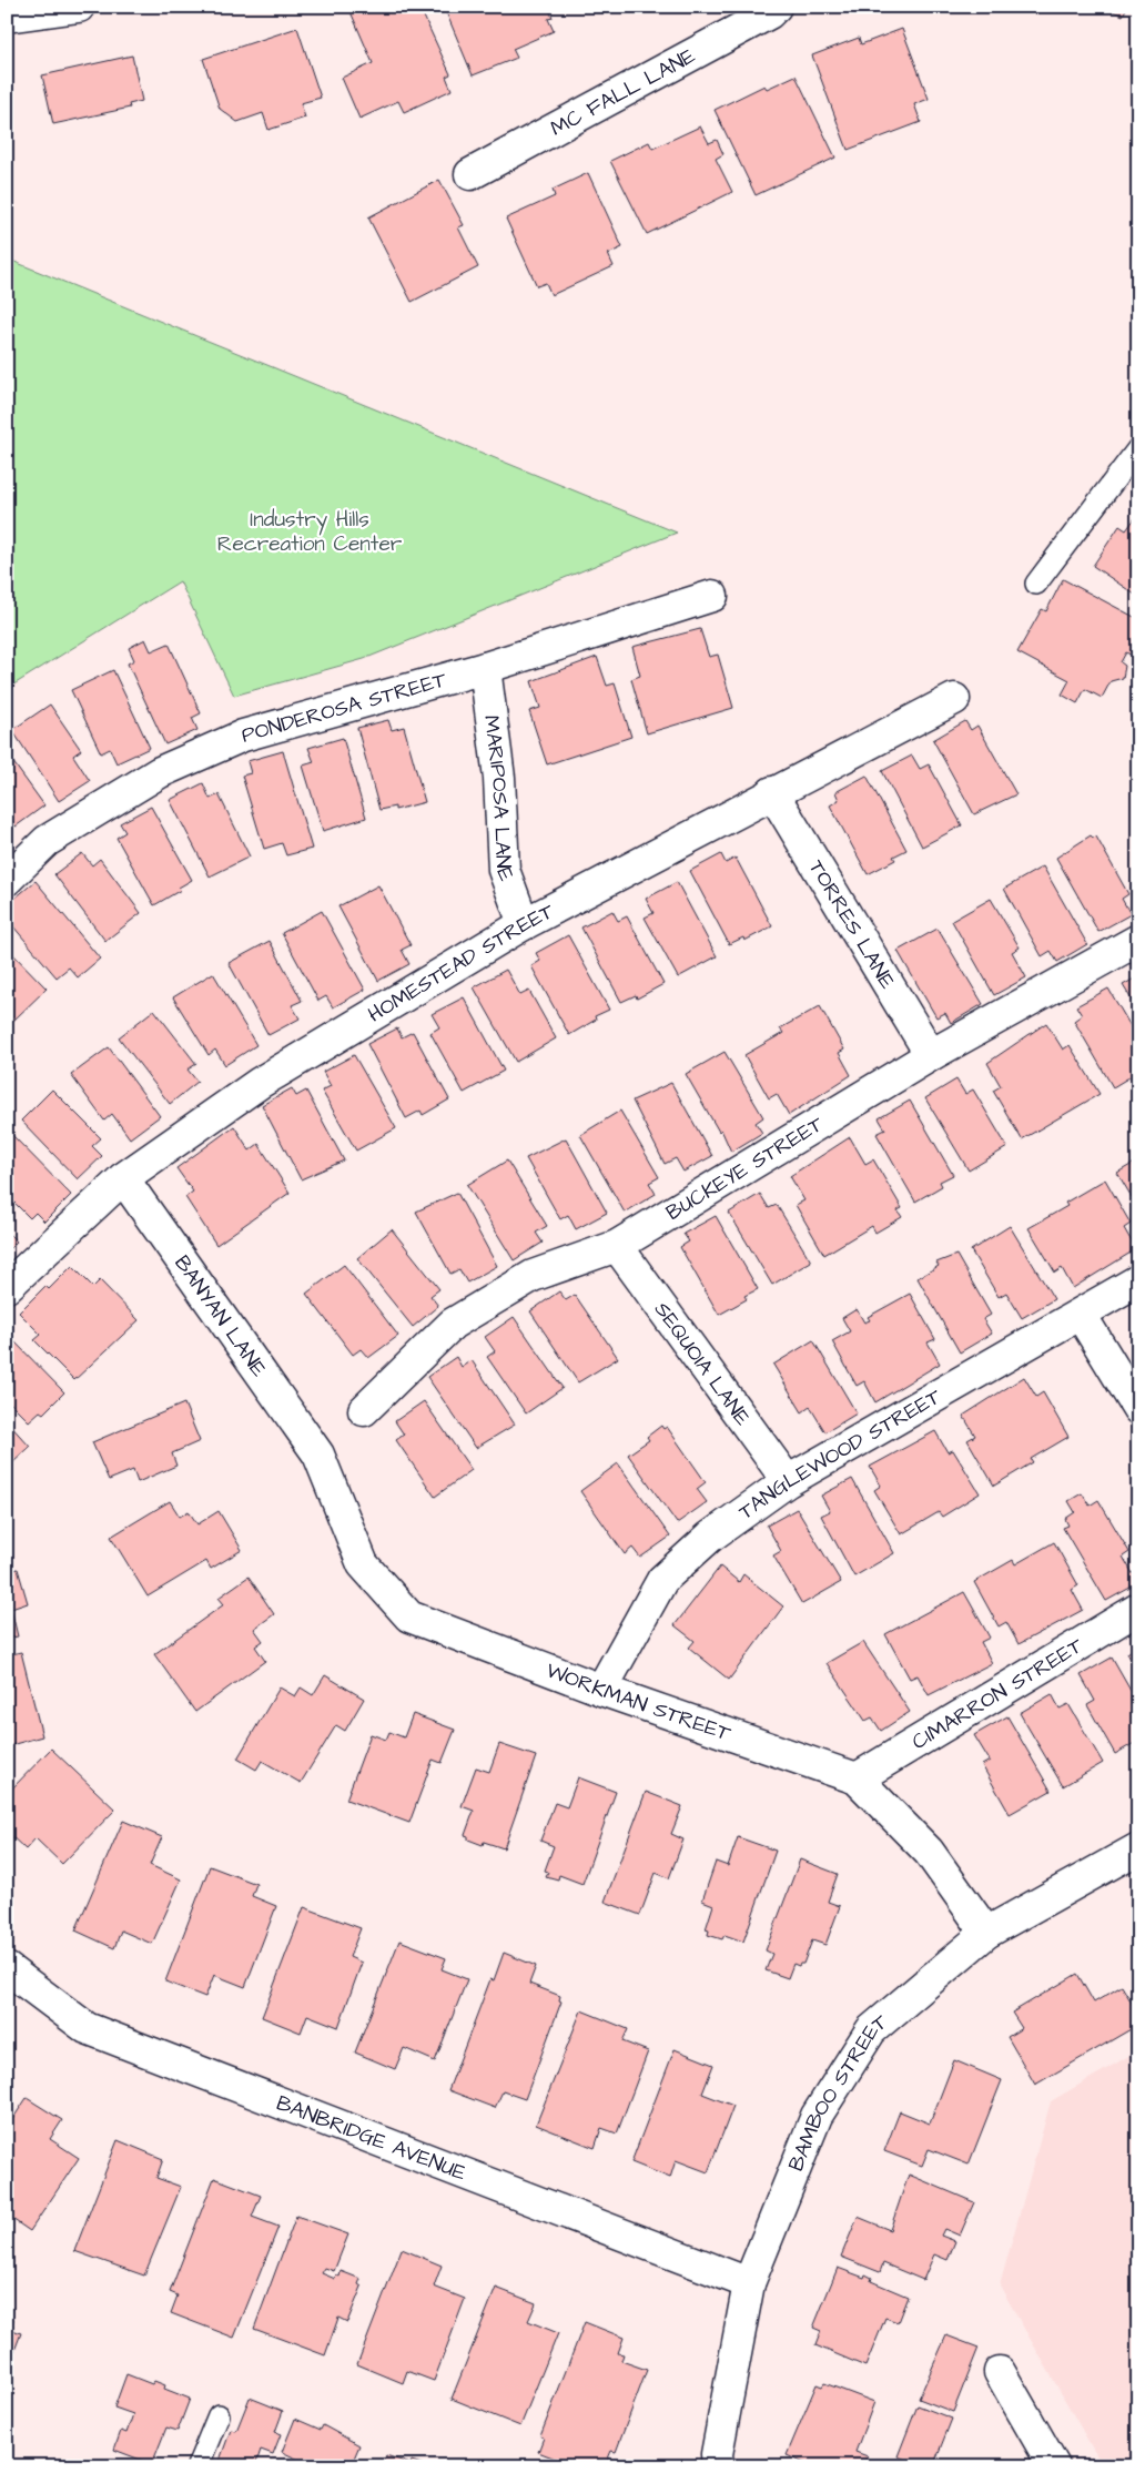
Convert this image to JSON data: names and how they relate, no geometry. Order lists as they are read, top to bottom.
{
  "streets": {
    "street": [
      "MC FALL LANE",
      "PONDEROSA STREET",
      "MARIPOSA LANE",
      "TORRES LANE",
      "HOMESTEAD STREET",
      "BUCKEYE STREET",
      "BANYAN LANE",
      "SEQUOIA LANE",
      "TANGLEWOOD STREET",
      "CIMARRON STREET",
      "WORKMAN STREET",
      "BAMBOO STREET",
      "BANBRIDGE AVENUE"
    ]
  },
  "crossings": [
    ["PONDEROSA STREET", "MARIPOSA LANE"],
    ["MARIPOSA LANE", "HOMESTEAD STREET"],
    ["TORRES LANE", "HOMESTEAD STREET"],
    ["TORRES LANE", "BUCKEYE STREET"],
    ["HOMESTEAD STREET", "BANYAN LANE"],
    ["BUCKEYE STREET", "SEQUOIA LANE"],
    ["BANYAN LANE", "WORKMAN STREET"],
    ["SEQUOIA LANE", "TANGLEWOOD STREET"],
    ["TANGLEWOOD STREET", "WORKMAN STREET"],
    ["CIMARRON STREET", "WORKMAN STREET"],
    ["WORKMAN STREET", "BAMBOO STREET"],
    ["BAMBOO STREET", "BANBRIDGE AVENUE"]
  ],
  "parks": ["Industry Hills Recreation Center"]
}
